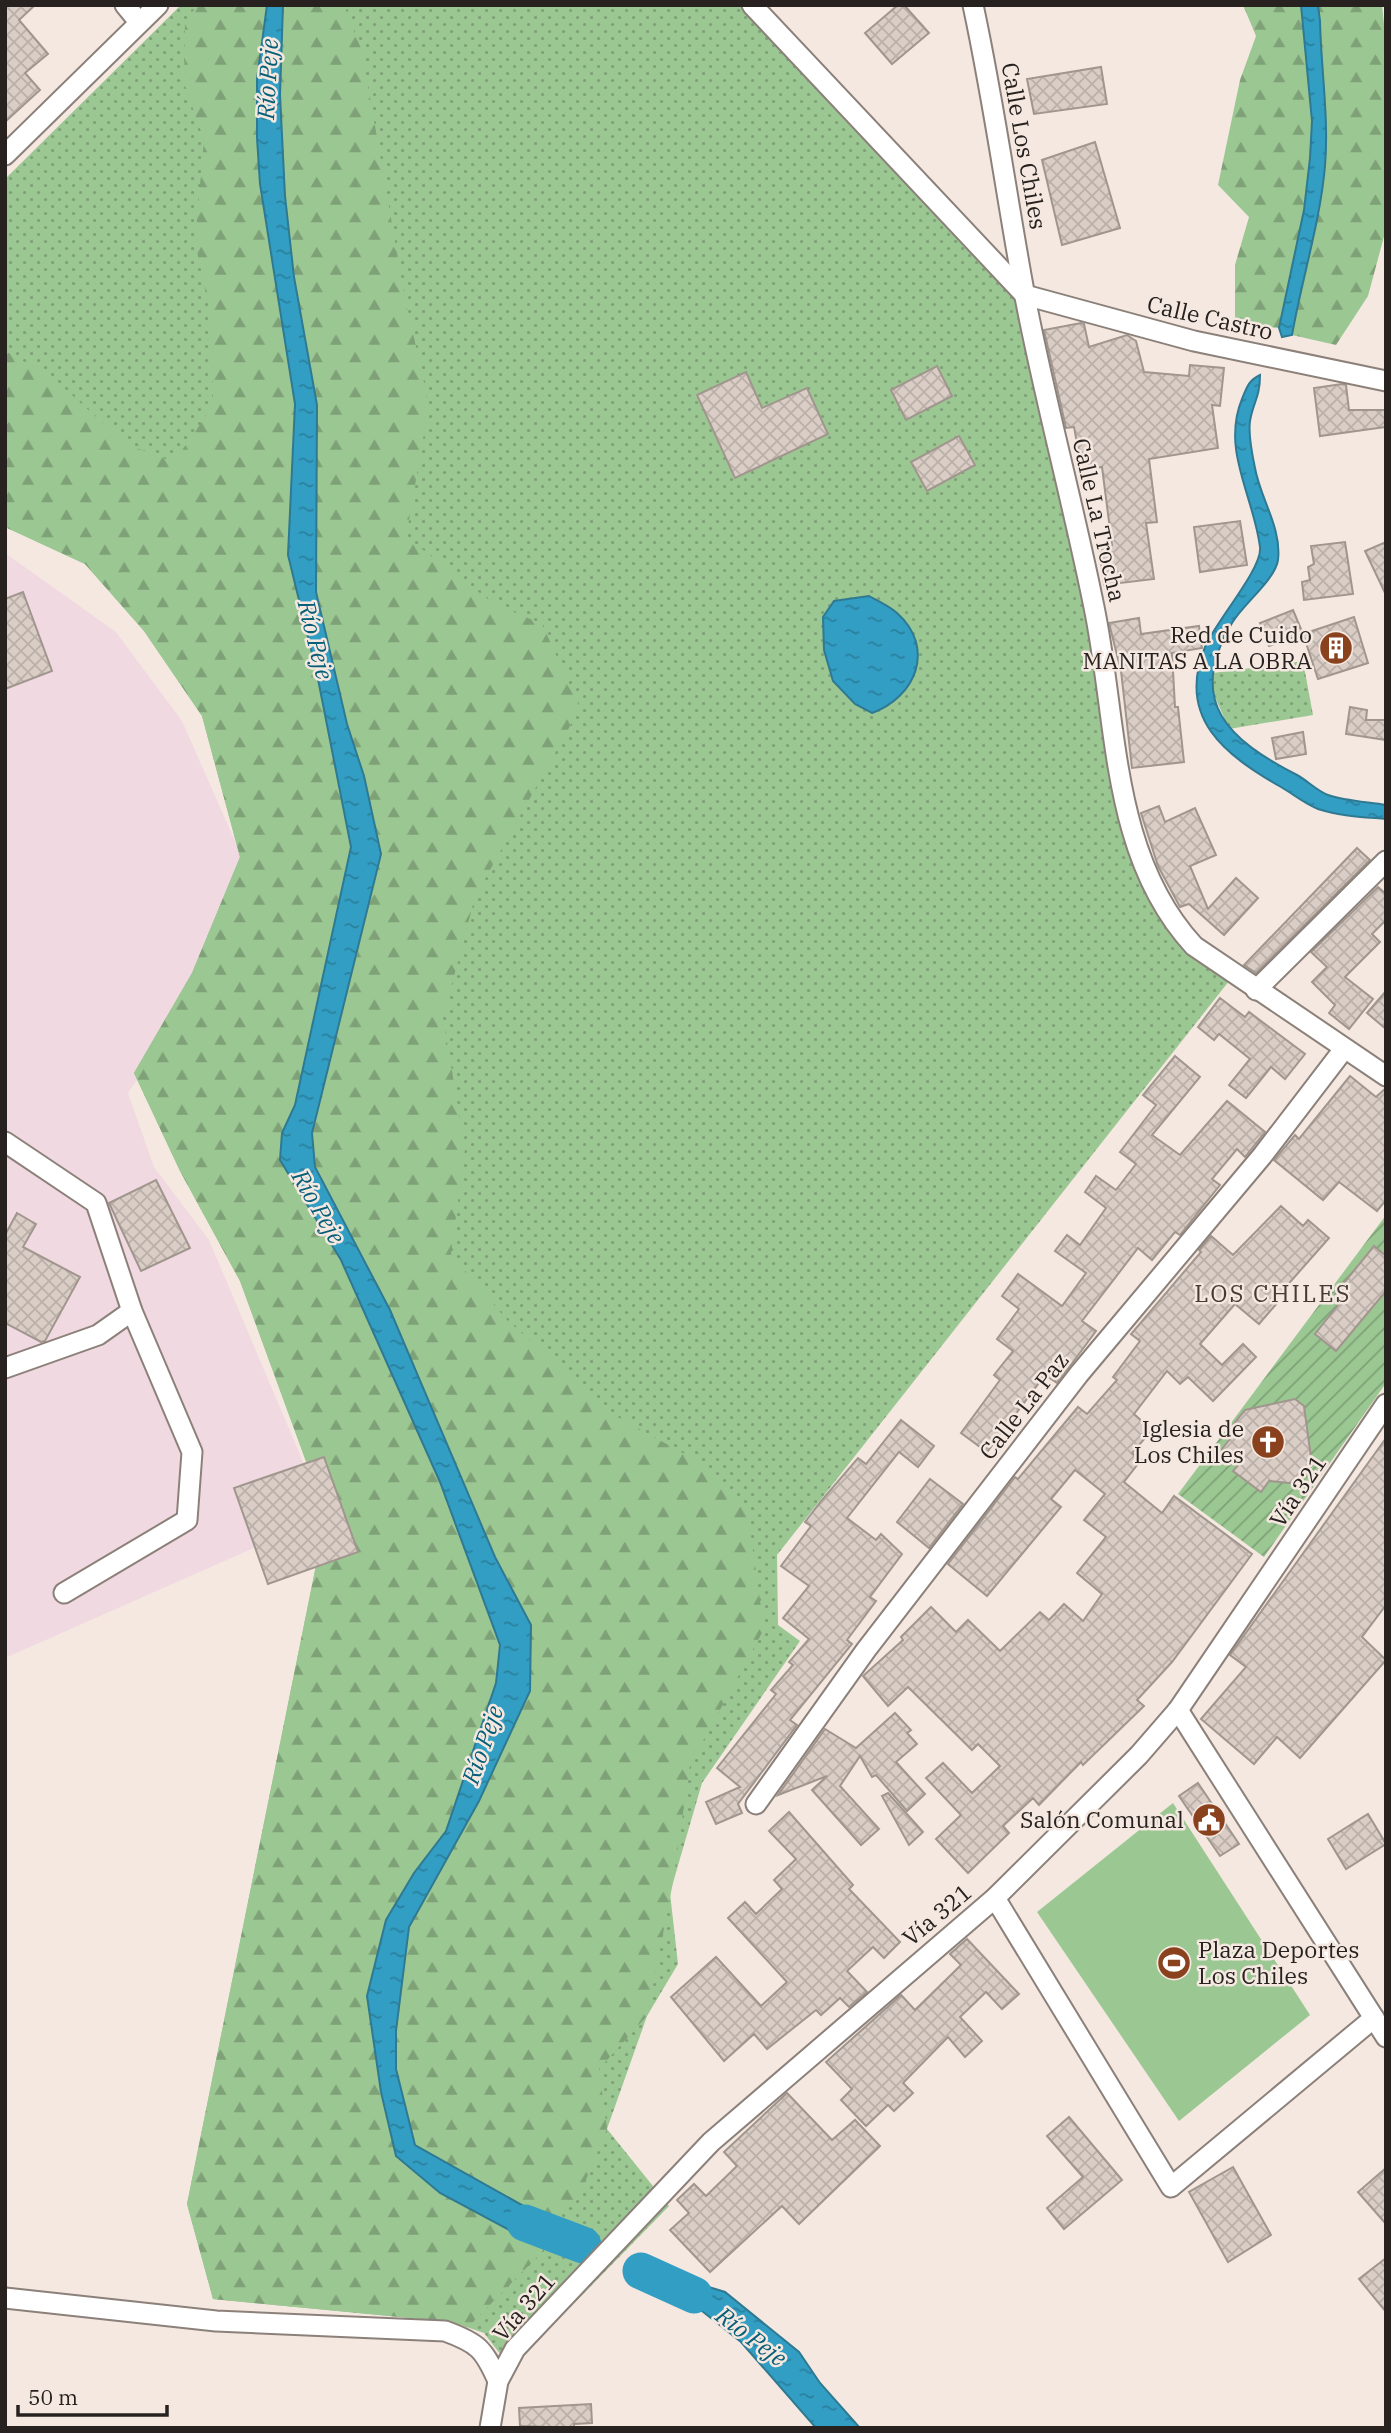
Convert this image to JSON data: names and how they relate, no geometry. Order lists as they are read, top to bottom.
{
  "streets": {
    "street": [
      "Calle Los Chiles",
      "Calle Castro",
      "Calle La Trocha",
      "Calle La Paz",
      "Vía 321"
    ]
  },
  "crossings": [
    ["Calle Los Chiles", "Calle Castro"],
    ["Calle Los Chiles", "Calle La Trocha"],
    ["Calle Castro", "Calle La Trocha"],
    ["Calle La Trocha", "Calle La Paz"]
  ],
  "districts": ["LOS CHILES"],
  "water": ["Río Peje"],
  "places": {
    "building": ["Red de Cuido MANITAS A LA OBRA"],
    "church": ["Iglesia de Los Chiles"],
    "public building": ["Salón Comunal"],
    "sports": ["Plaza Deportes Los Chiles"]
  },
  "scale_bar": "50 m"
}
